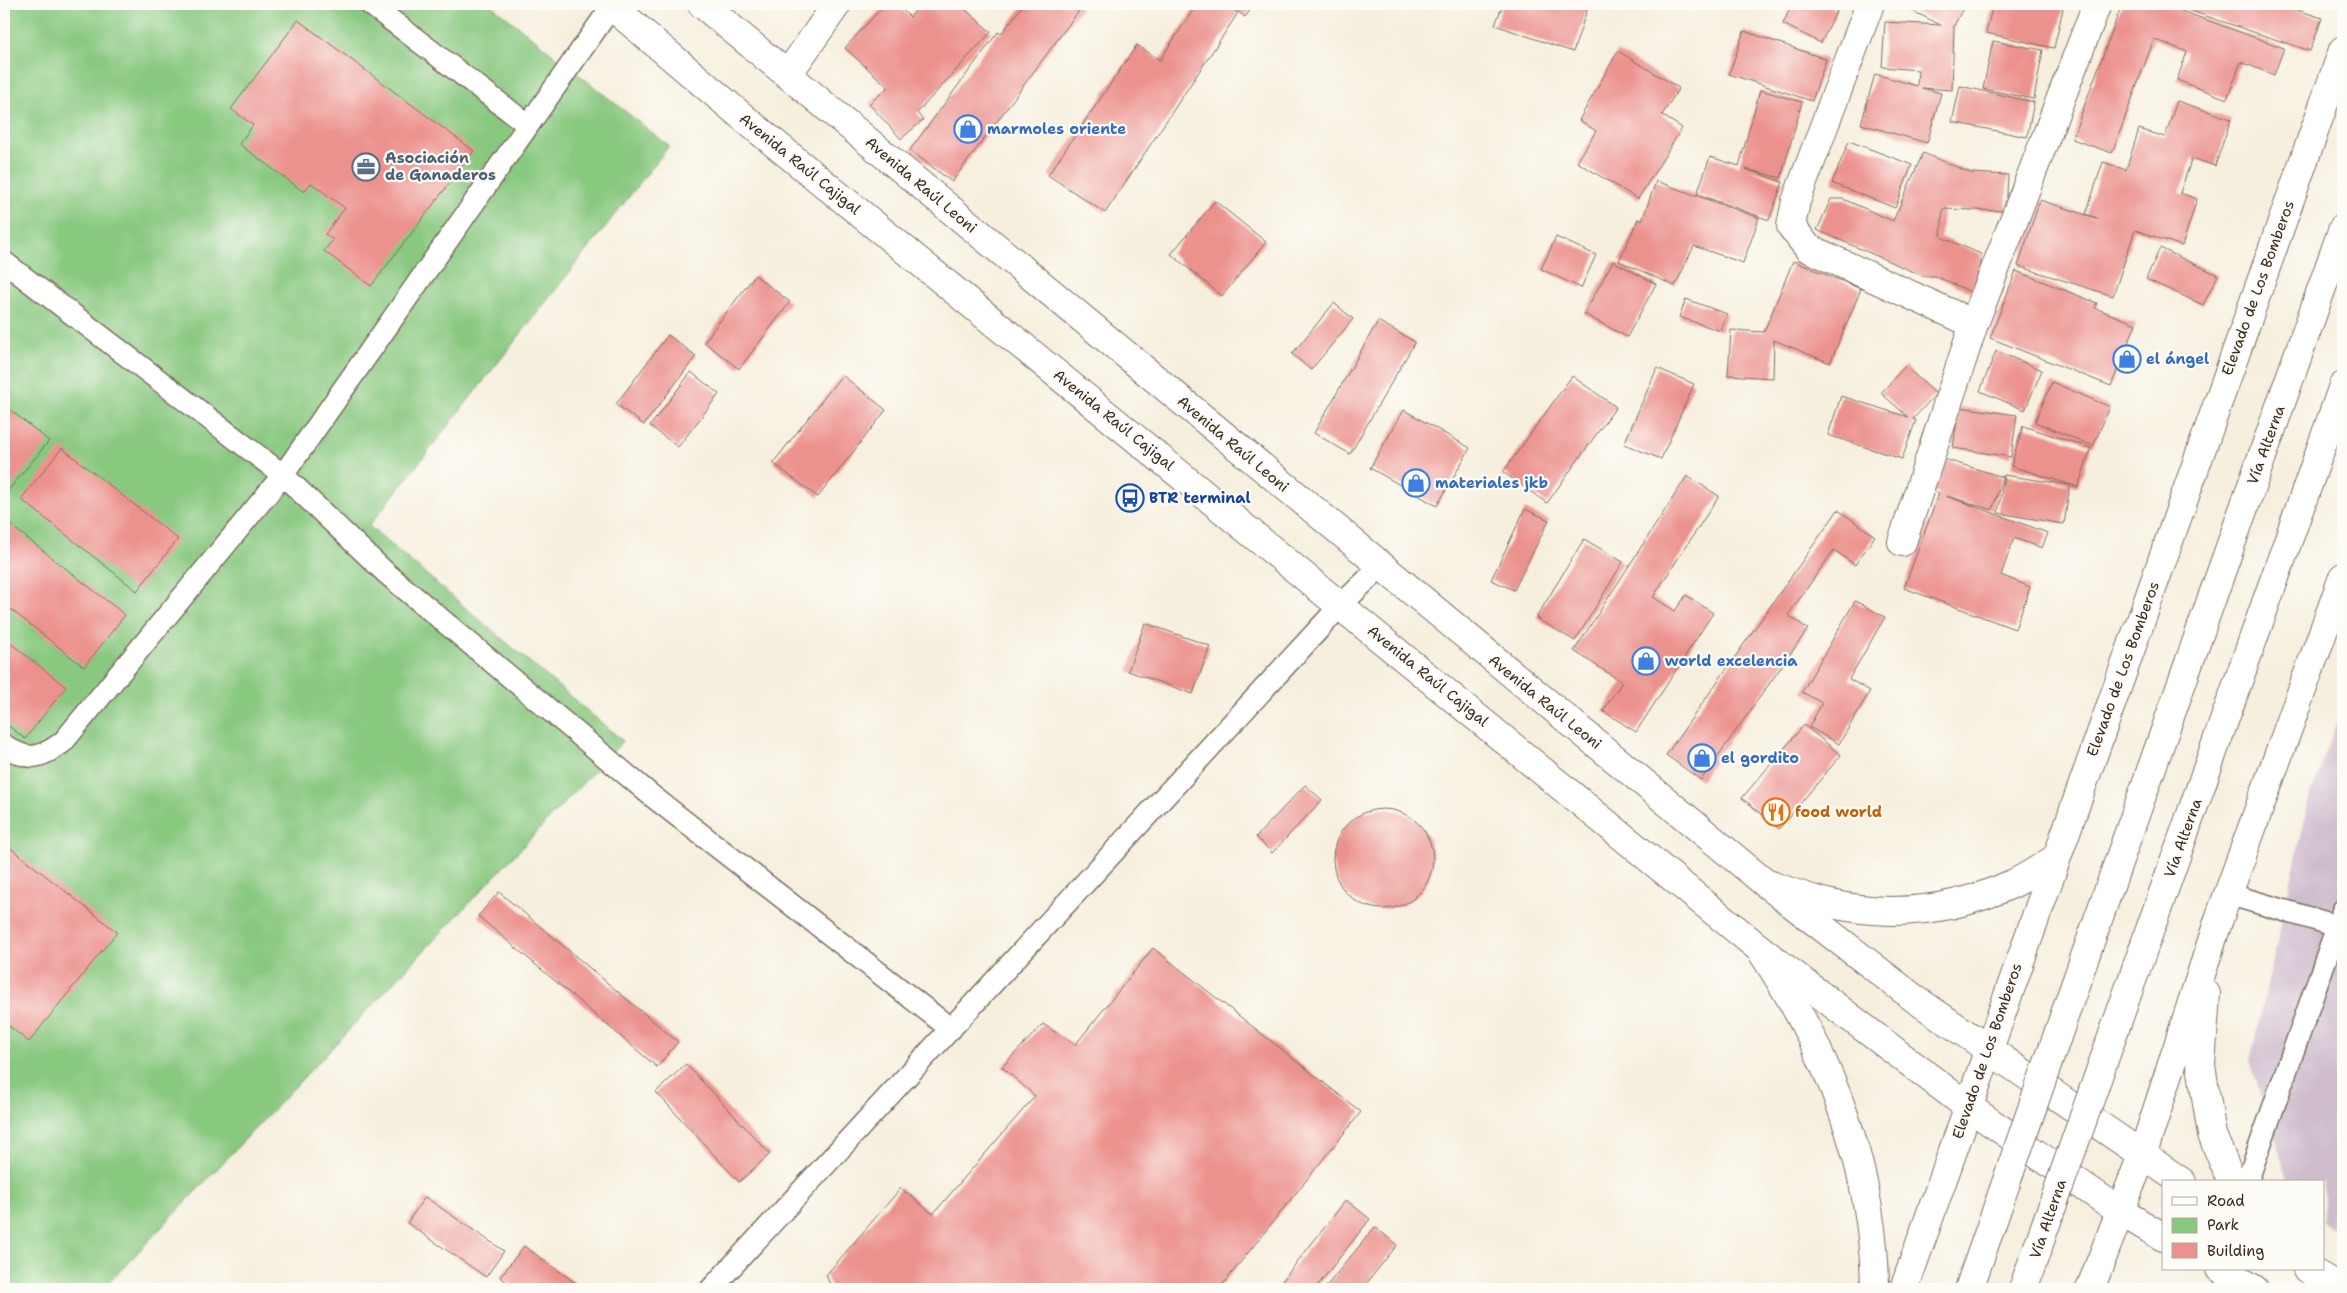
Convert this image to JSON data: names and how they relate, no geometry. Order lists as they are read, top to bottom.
{
  "streets": {
    "main road": [
      "Avenida Raúl Cajigal",
      "Avenida Raúl Leoni",
      "Elevado de Los Bomberos",
      "Vía Alterna"
    ]
  },
  "crossings": [
    ["Avenida Raúl Cajigal", "Elevado de Los Bomberos"],
    ["Avenida Raúl Leoni", "Elevado de Los Bomberos"]
  ],
  "places": {
    "shop": [
      "marmoles oriente",
      "el ángel",
      "materiales jkb",
      "world excelencia",
      "el gordito"
    ],
    "office": ["Asociación de Ganaderos"],
    "bus stop": ["BTR terminal"],
    "restaurant": ["food world"]
  },
  "legend": ["Road", "Park", "Building"]
}
